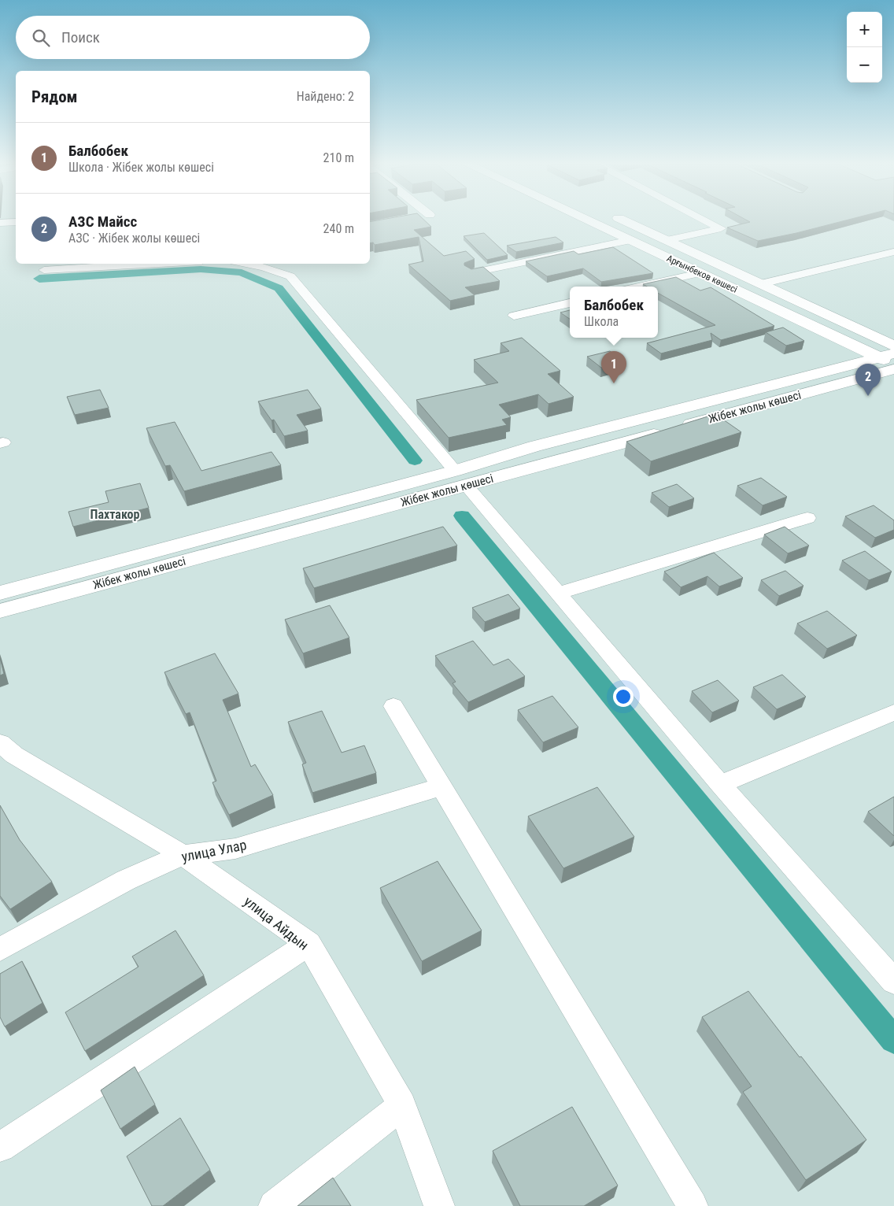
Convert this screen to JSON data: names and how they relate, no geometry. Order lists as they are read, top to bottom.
{
  "streets": {
    "main road": ["Арғынбеков көшесі", "Жібек жолы көшесі"],
    "street": ["улица Улар", "улица Айдын"]
  },
  "crossings": [
    ["Арғынбеков көшесі", "Жібек жолы көшесі"],
    ["улица Улар", "улица Айдын"]
  ],
  "districts": ["Пахтакор"],
  "page": {
    "map_buttons": ["+", "−"],
    "search": "Поиск",
    "heading": ["Рядом", "Найдено: 2"],
    "list": [
      {
        "mark": "1",
        "name": "Балбобек",
        "note": "Школа · Жібек жолы көшесі",
        "value": "210 m"
      },
      {
        "mark": "2",
        "name": "АЗС Майсс",
        "note": "АЗС · Жібек жолы көшесі",
        "value": "240 m"
      }
    ],
    "popup": ["Балбобек", "Школа"],
    "pins": ["1", "2"]
  }
}
